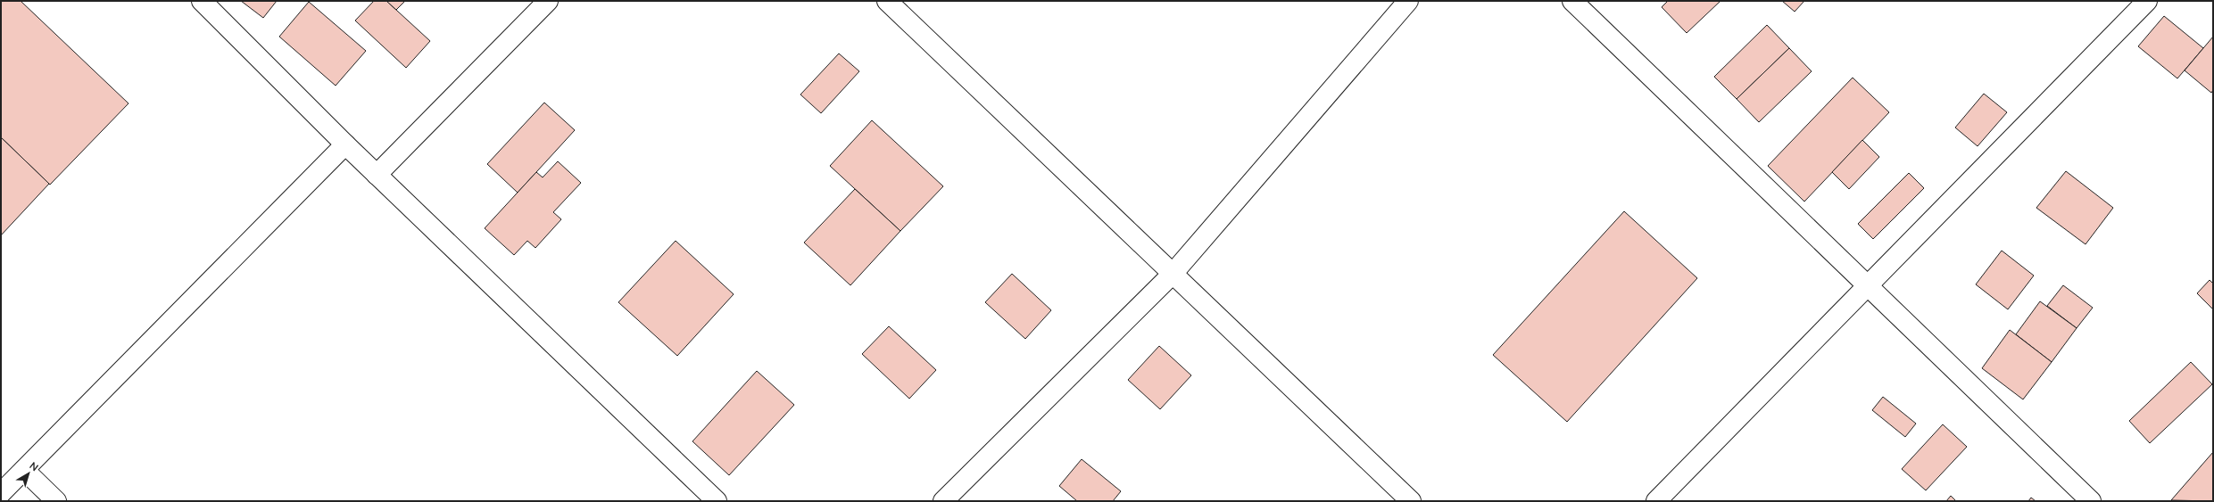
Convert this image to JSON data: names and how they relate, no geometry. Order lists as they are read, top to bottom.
{
  "north": "top right"
}
